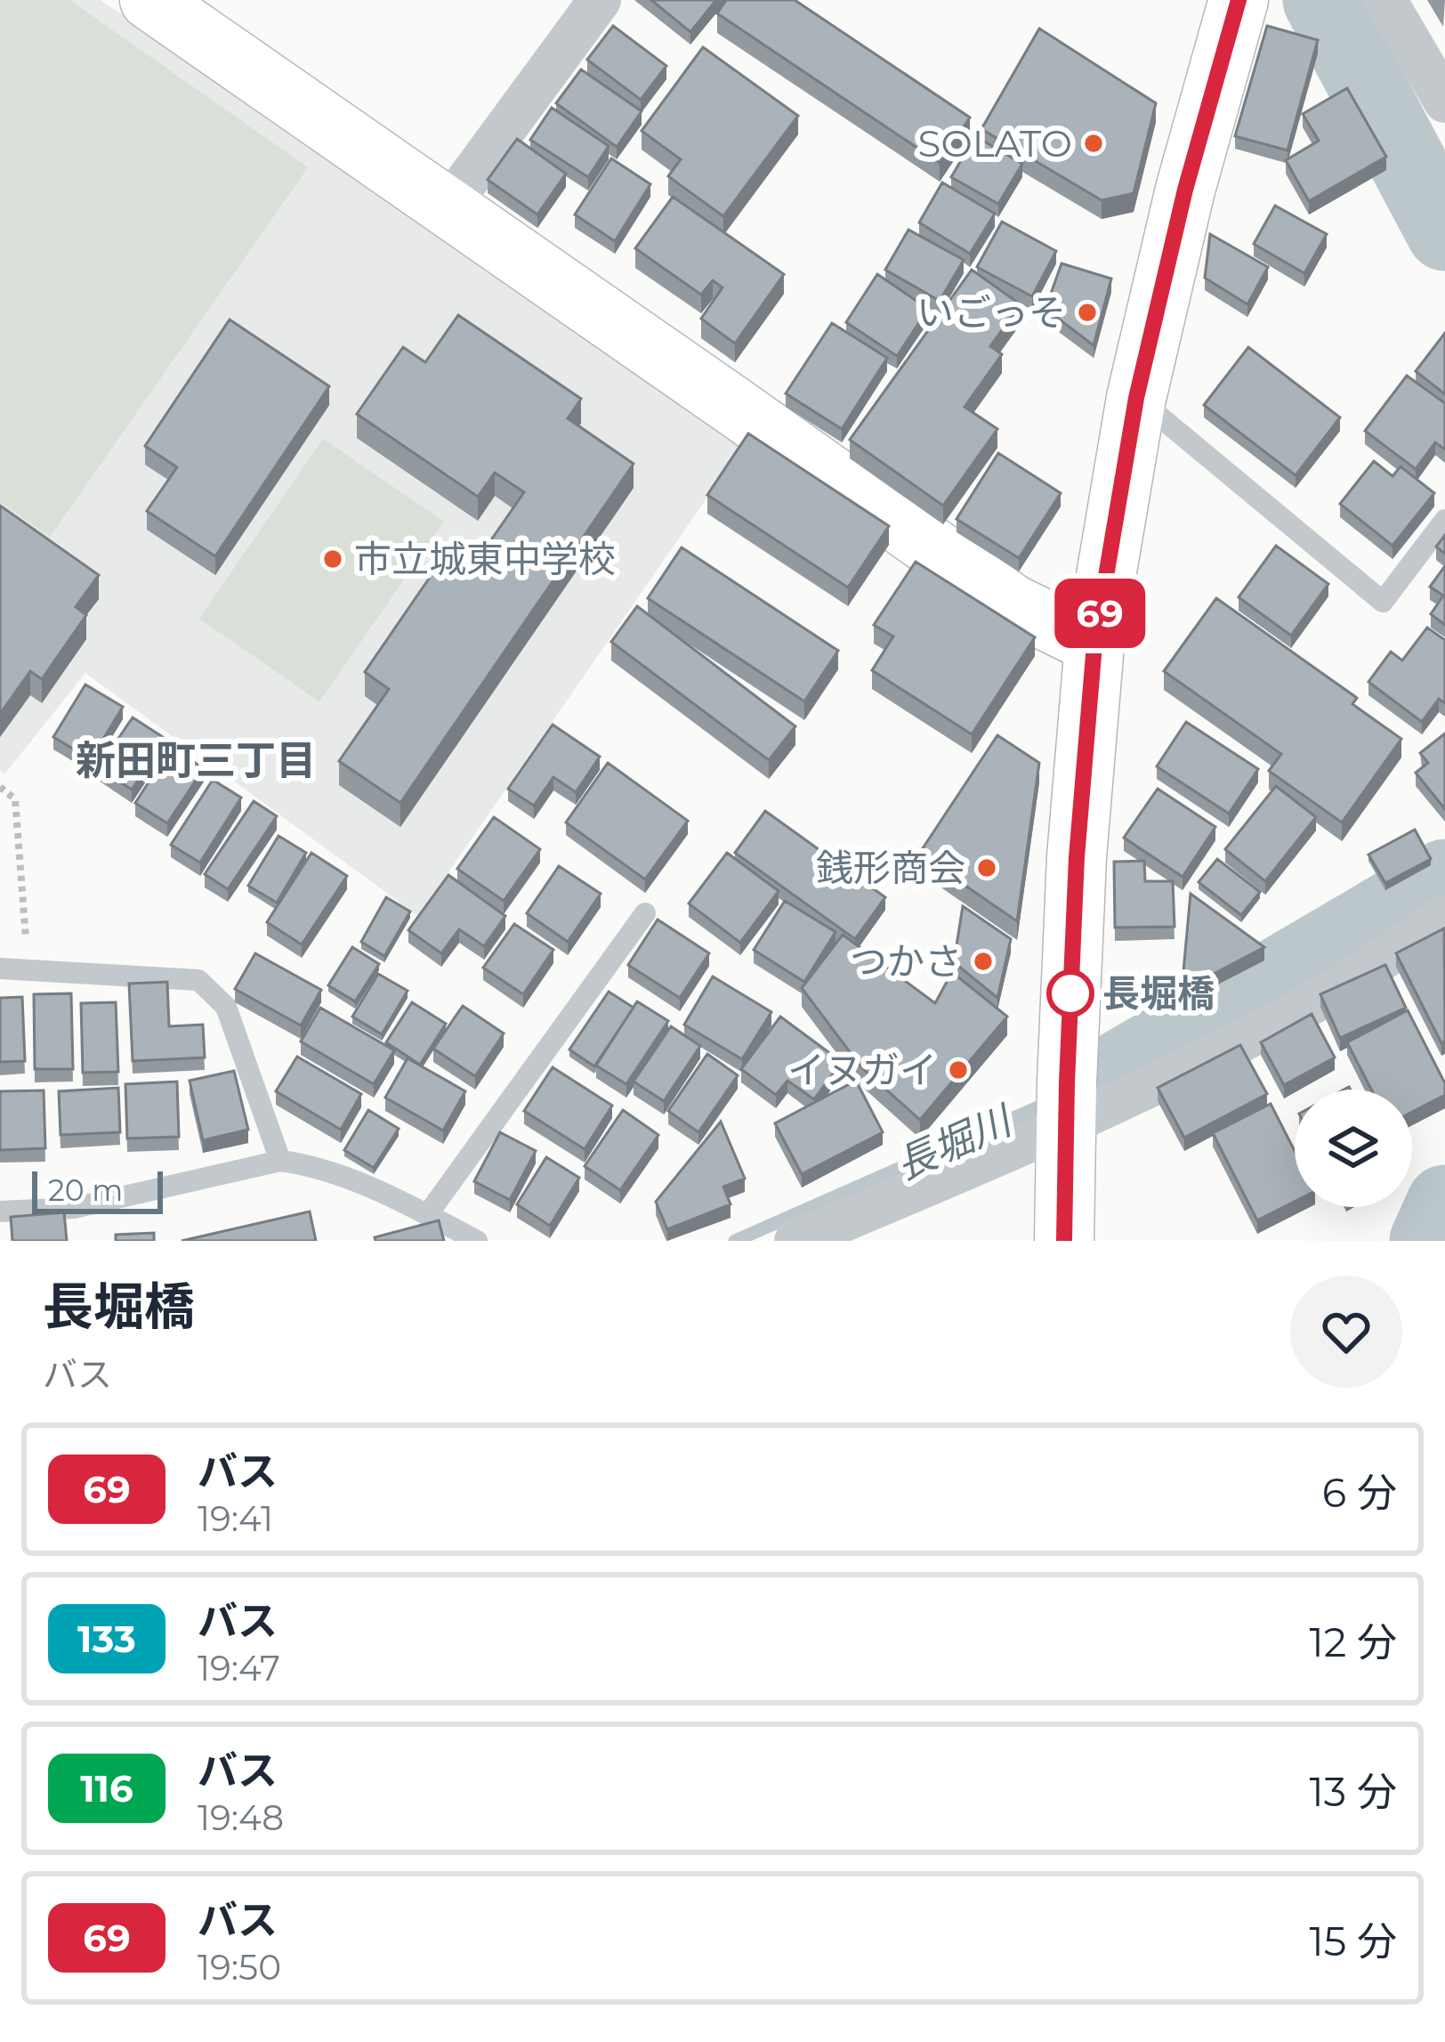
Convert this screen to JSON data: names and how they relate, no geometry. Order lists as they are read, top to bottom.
{
  "districts": ["新田町三丁目"],
  "water": ["長堀川"],
  "places": [
    "SOLATO",
    "いごっそ",
    "市立城東中学校",
    "銭形商会",
    "つかさ",
    "長堀橋",
    "イヌガイ"
  ],
  "lines": ["bus line 69"],
  "scale_bar": "20 m",
  "page": {
    "on_map": "69",
    "scale": "20 m",
    "heading": ["長堀橋", "バス"],
    "list": [
      {
        "mark": "69",
        "name": "バス",
        "note": "19:41",
        "value": "6 分"
      },
      {
        "mark": "133",
        "name": "バス",
        "note": "19:47",
        "value": "12 分"
      },
      {
        "mark": "116",
        "name": "バス",
        "note": "19:48",
        "value": "13 分"
      },
      {
        "mark": "69",
        "name": "バス",
        "note": "19:50",
        "value": "15 分"
      }
    ]
  }
}
